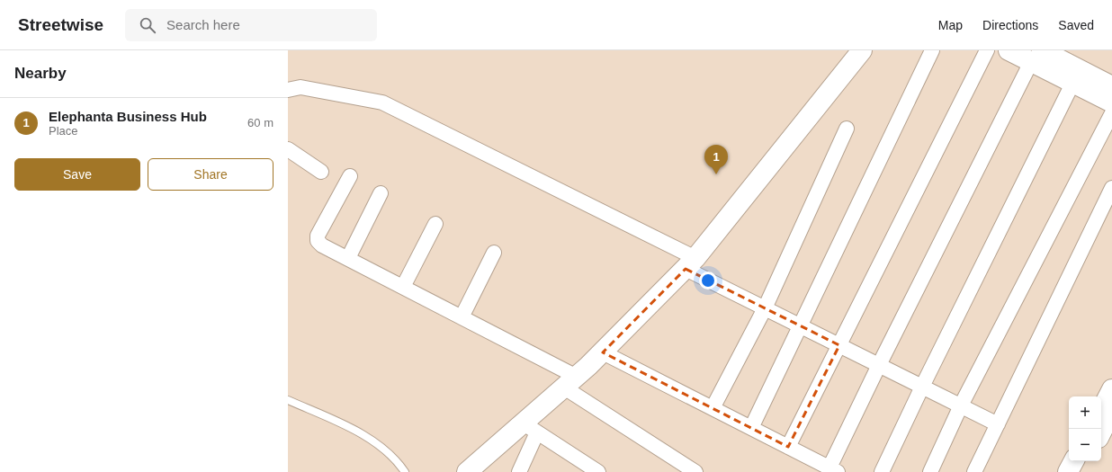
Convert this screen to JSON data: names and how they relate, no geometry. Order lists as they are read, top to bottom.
{
  "page": {
    "header": "Streetwise",
    "search": "Search here",
    "nav": ["Map", "Directions", "Saved"],
    "heading": "Nearby",
    "list": [
      {
        "mark": "1",
        "name": "Elephanta Business Hub",
        "note": "Place",
        "value": "60 m"
      }
    ],
    "pins": "1",
    "buttons": ["Save", "Share"],
    "map_buttons": ["+", "−"]
  }
}
